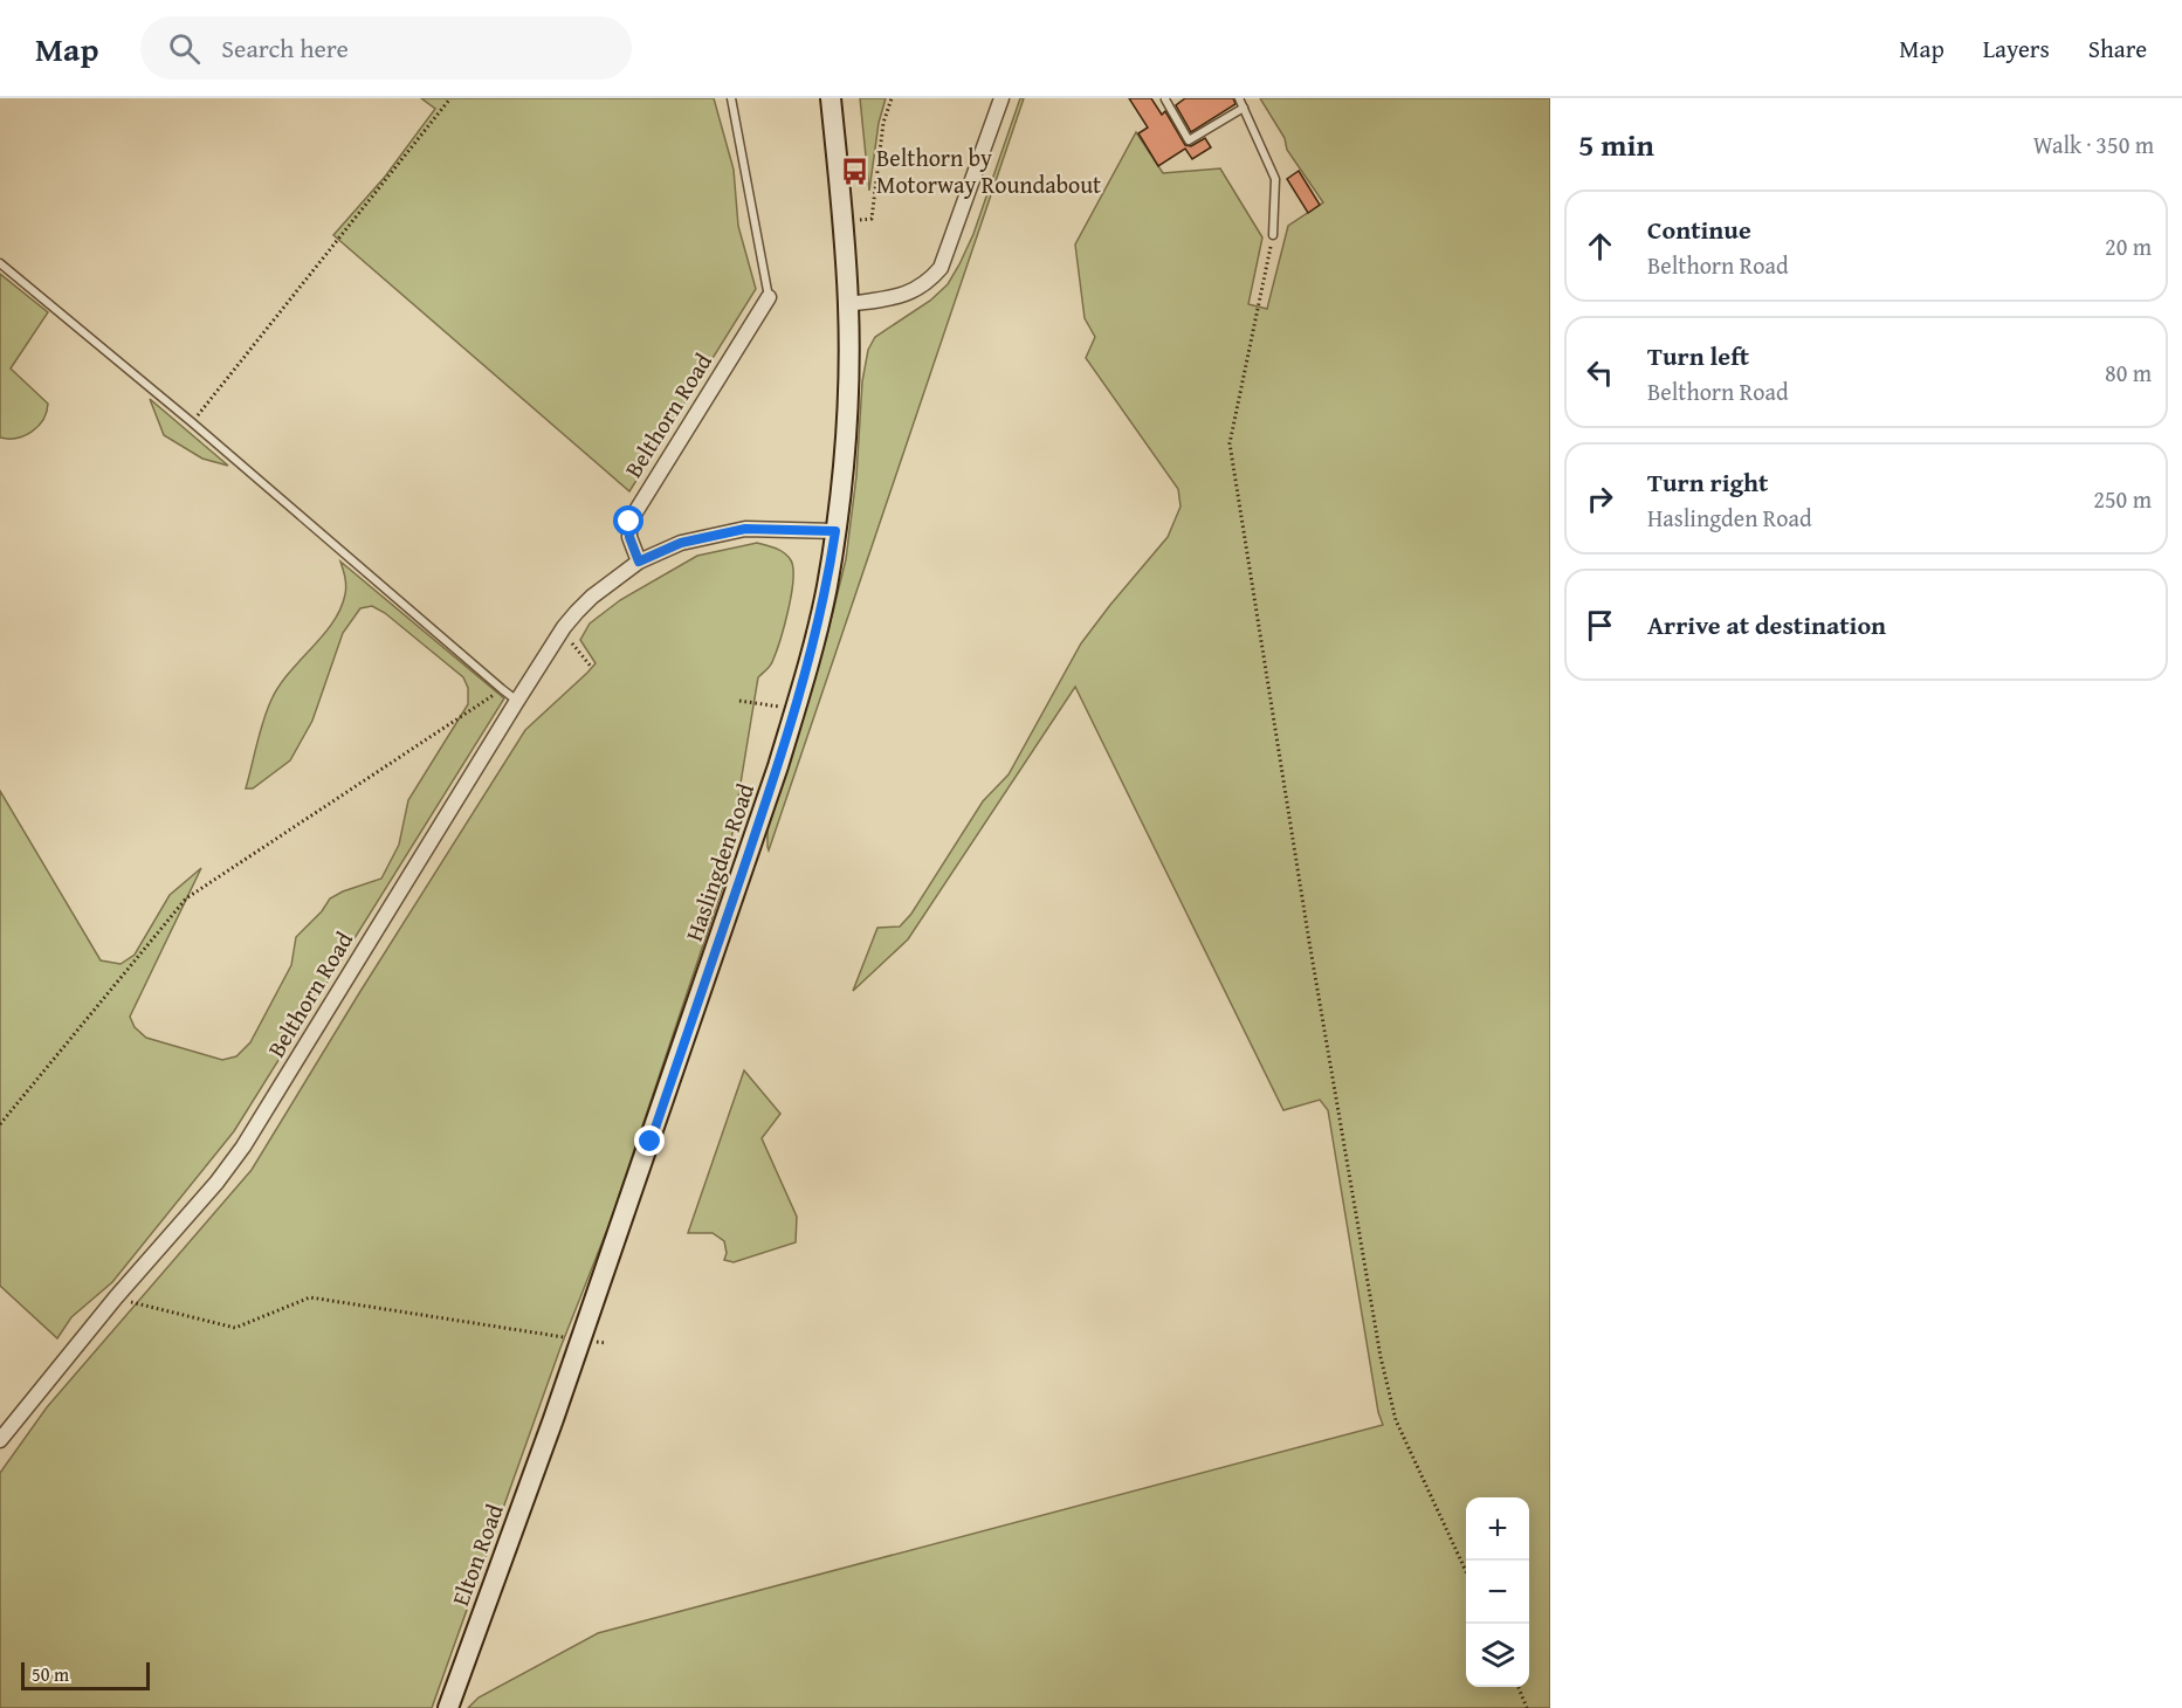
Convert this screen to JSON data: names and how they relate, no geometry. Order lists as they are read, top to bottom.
{
  "streets": {
    "main road": ["Haslingden Road", "Elton Road"],
    "street": ["Belthorn Road"]
  },
  "crossings": [
    ["Belthorn Road", "Haslingden Road"],
    ["Haslingden Road", "Elton Road"]
  ],
  "places": {
    "bus stop": ["Belthorn by Motorway Roundabout"]
  },
  "scale_bar": "50 m",
  "page": {
    "header": "Map",
    "search": "Search here",
    "nav": ["Map", "Layers", "Share"],
    "heading": ["5 min", "Walk · 350 m"],
    "list": [
      ["Continue", "Belthorn Road", "20 m"],
      ["Turn left", "Belthorn Road", "80 m"],
      ["Turn right", "Haslingden Road", "250 m"],
      "Arrive at destination"
    ],
    "map_buttons": ["+", "−"],
    "scale": "50 m"
  }
}
